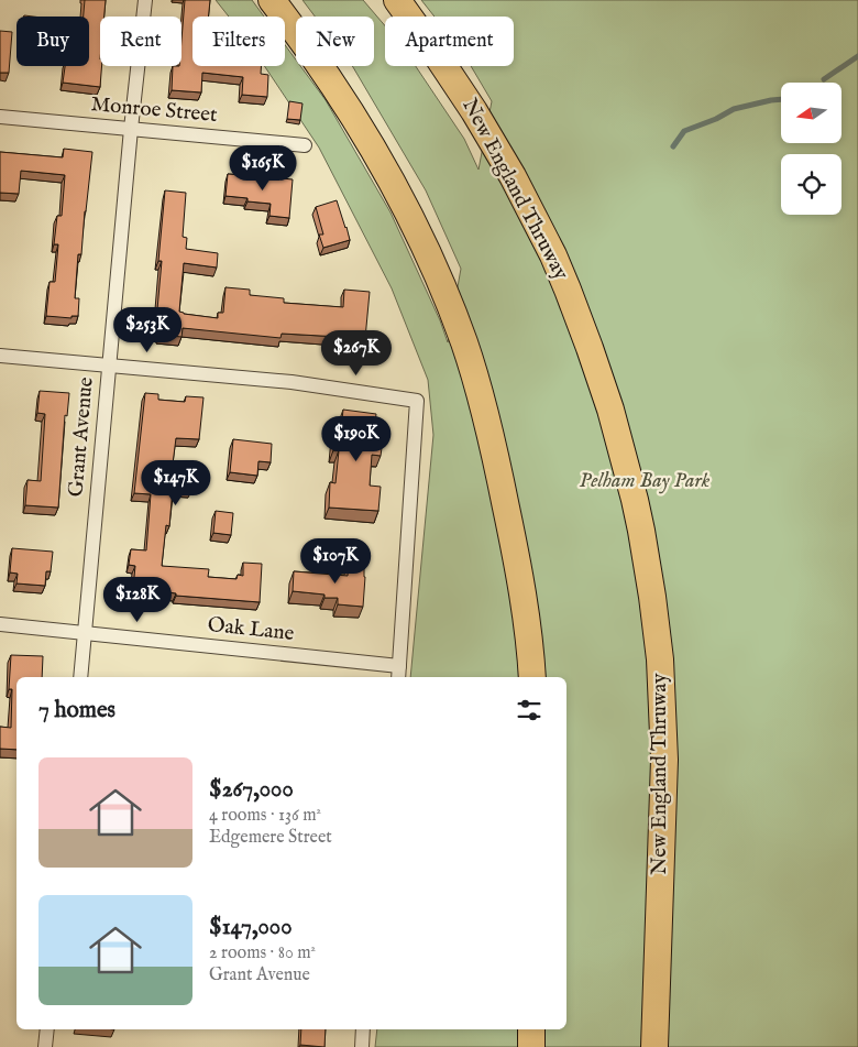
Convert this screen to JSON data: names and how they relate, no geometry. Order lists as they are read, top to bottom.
{
  "streets": {
    "highway": ["New England Thruway"],
    "street": ["Monroe Street", "Grant Avenue", "Oak Lane"]
  },
  "crossings": [
    ["Monroe Street", "Grant Avenue"],
    ["Grant Avenue", "Oak Lane"]
  ],
  "parks": ["Pelham Bay Park"],
  "north": "left",
  "page": {
    "chip": [
      "Buy",
      "Rent",
      "Filters",
      "New",
      "Apartment"
    ],
    "price": [
      "$165K",
      "$253K",
      "$267K",
      "$190K",
      "$147K",
      "$107K",
      "$128K"
    ],
    "heading": "7 homes",
    "list": [
      {
        "name": "$267,000",
        "note": "4 rooms · 136 m² · Edgemere Street"
      },
      {
        "name": "$147,000",
        "note": "2 rooms · 80 m² · Grant Avenue"
      }
    ]
  }
}
